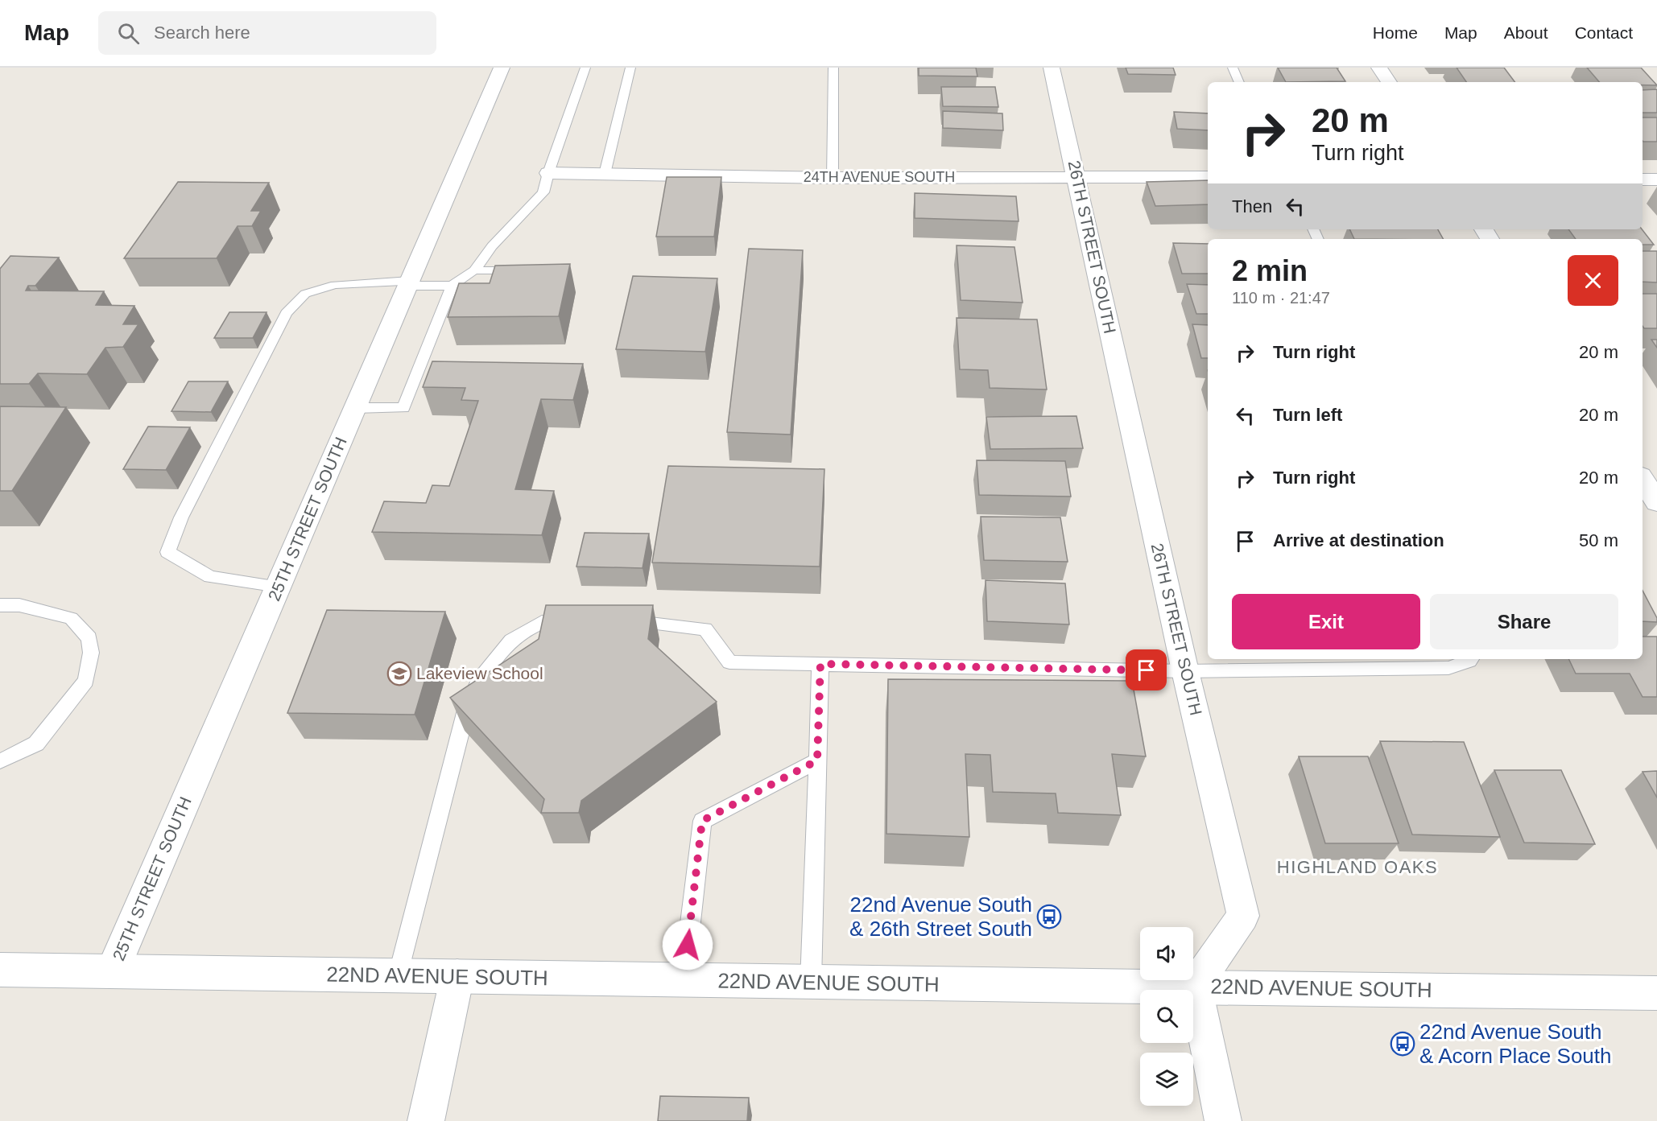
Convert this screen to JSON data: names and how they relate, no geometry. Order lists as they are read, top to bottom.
{
  "streets": {
    "street": [
      "24TH AVENUE SOUTH",
      "26TH STREET SOUTH",
      "25TH STREET SOUTH",
      "22ND AVENUE SOUTH"
    ]
  },
  "crossings": [
    ["24TH AVENUE SOUTH", "26TH STREET SOUTH"],
    ["26TH STREET SOUTH", "22ND AVENUE SOUTH"],
    ["25TH STREET SOUTH", "22ND AVENUE SOUTH"]
  ],
  "districts": ["HIGHLAND OAKS"],
  "places": {
    "school or university": ["Lakeview School"],
    "bus stop": ["22nd Avenue South & 26th Street South", "22nd Avenue South & Acorn Place South"]
  },
  "page": {
    "header": "Map",
    "search": "Search here",
    "nav": [
      "Home",
      "Map",
      "About",
      "Contact"
    ],
    "turn": ["20 m", "Turn right"],
    "then": "Then",
    "heading": ["2 min", "110 m · 21:47"],
    "list": [
      {
        "name": "Turn right",
        "value": "20 m"
      },
      {
        "name": "Turn left",
        "value": "20 m"
      },
      {
        "name": "Turn right",
        "value": "20 m"
      },
      {
        "name": "Arrive at destination",
        "value": "50 m"
      }
    ],
    "buttons": ["Exit", "Share"]
  }
}
